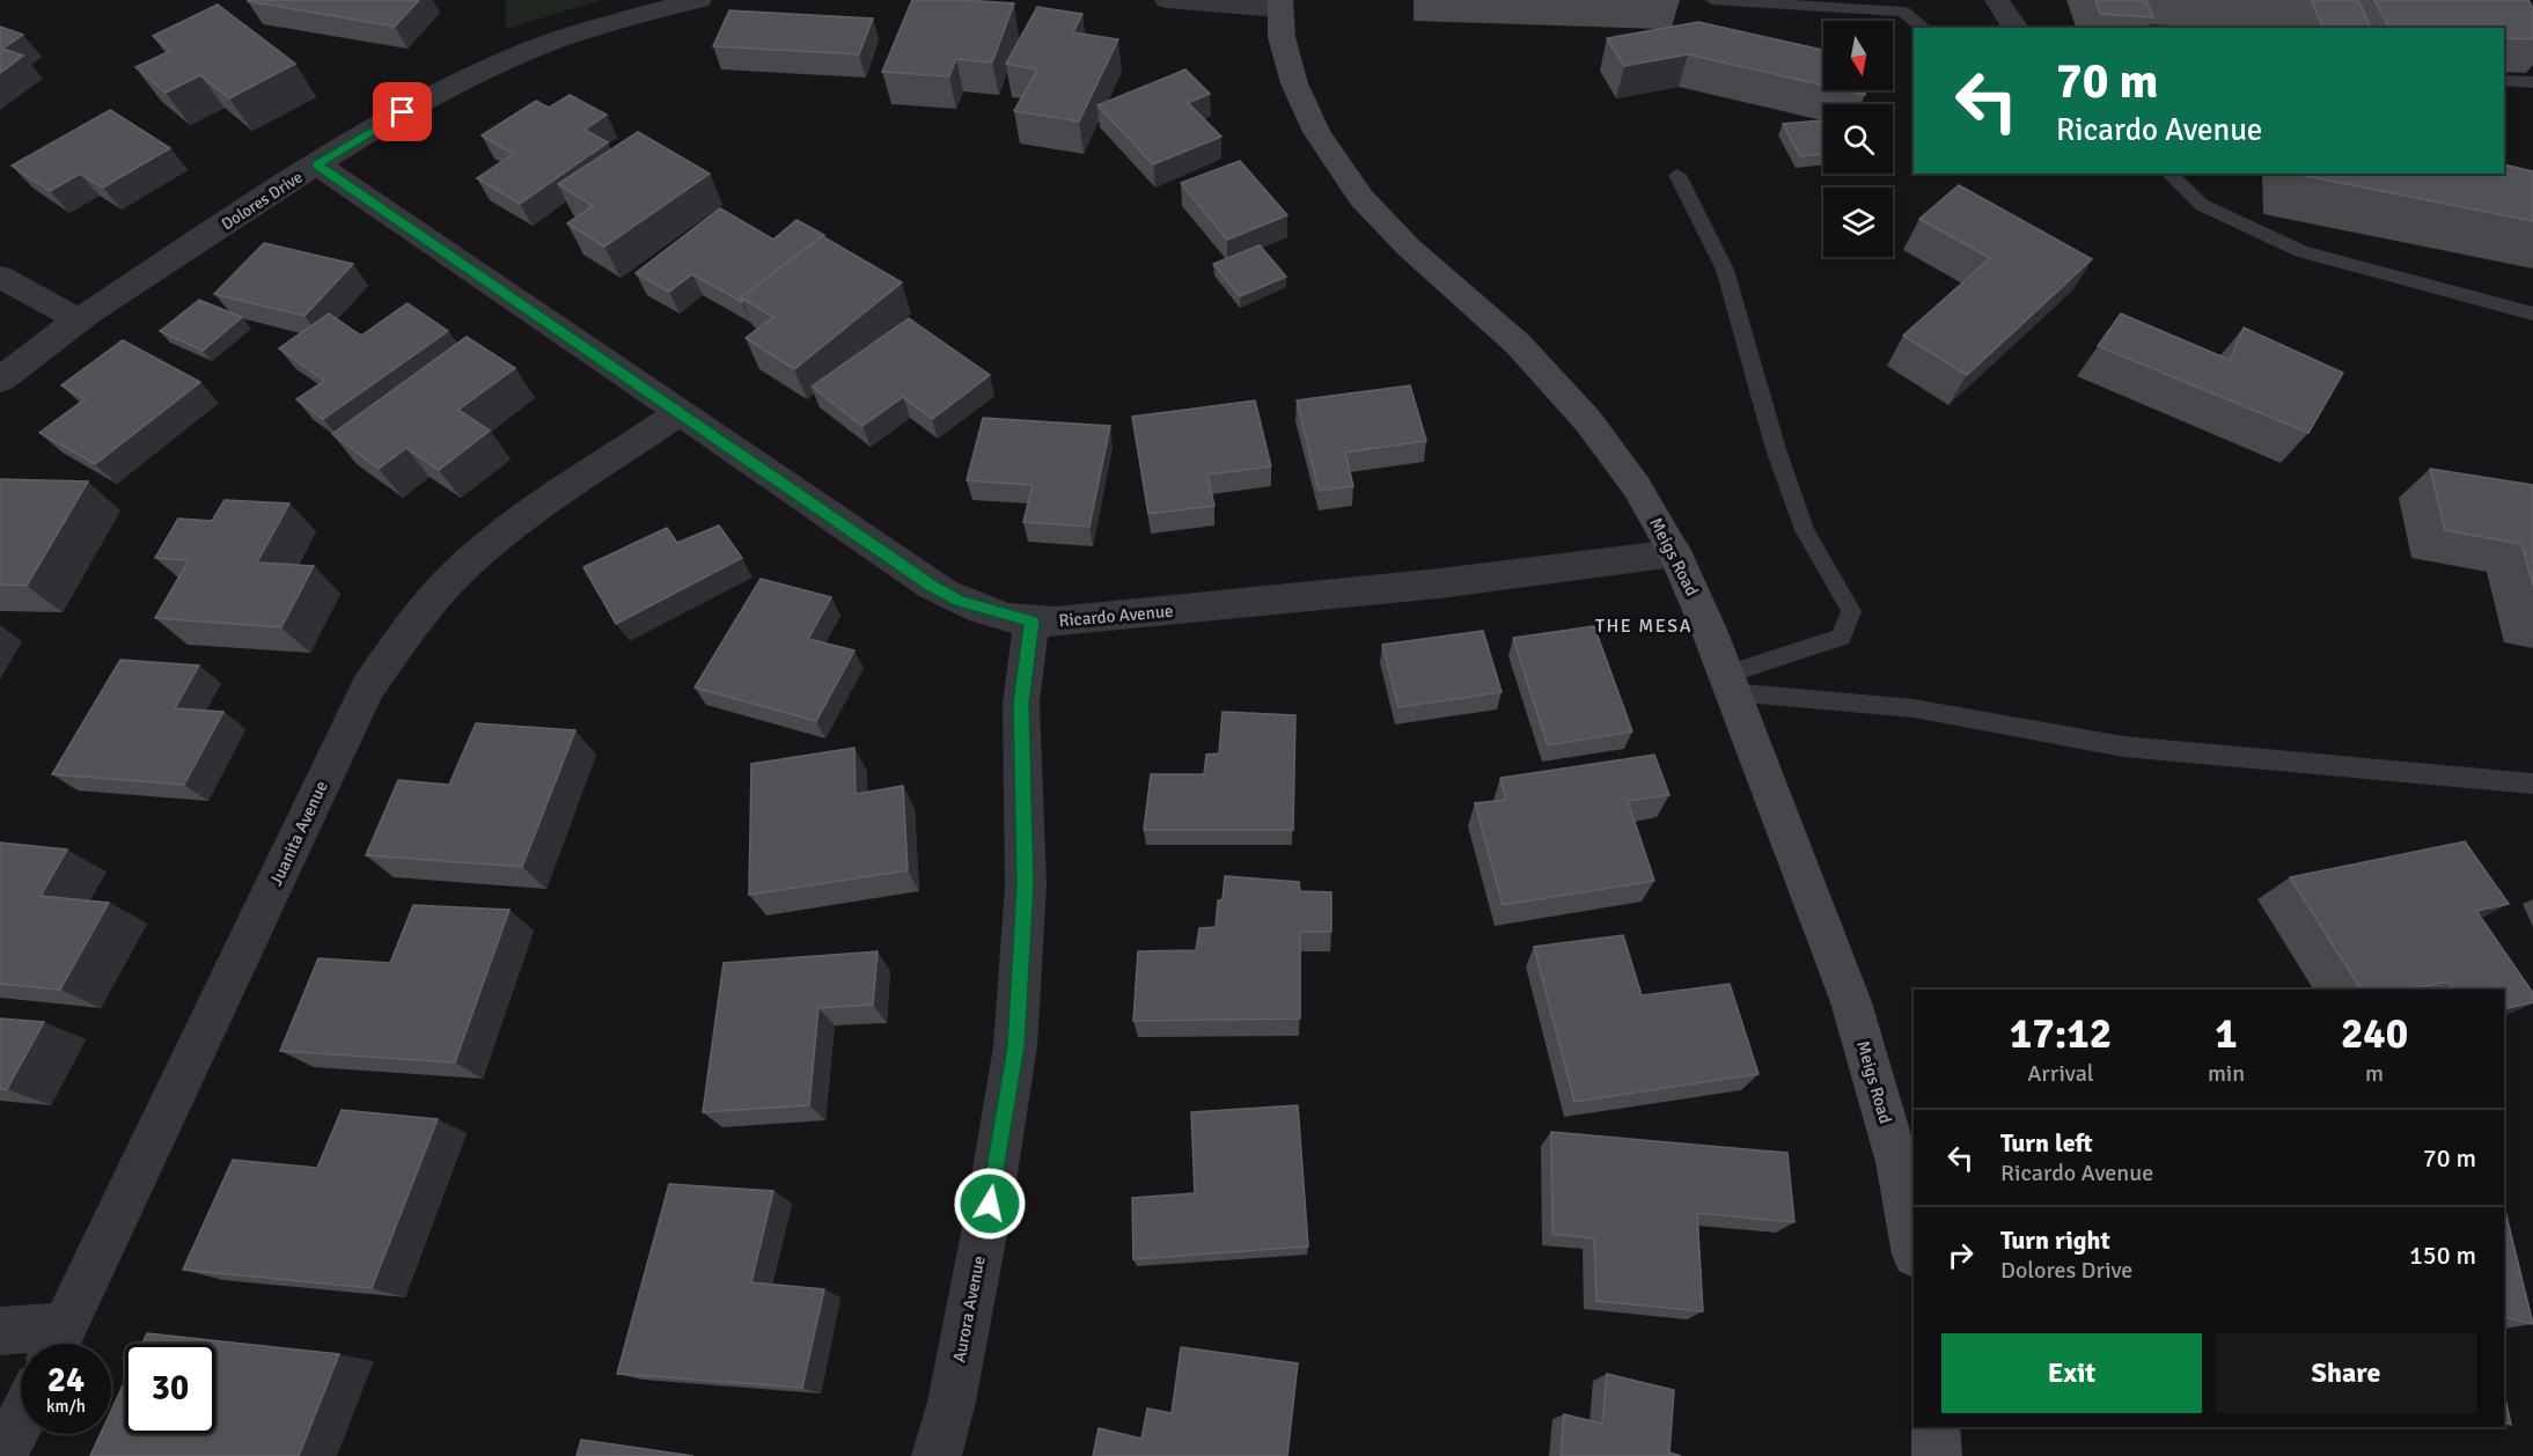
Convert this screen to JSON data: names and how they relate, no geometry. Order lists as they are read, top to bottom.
{
  "streets": {
    "main road": ["Meigs Road"],
    "street": [
      "Dolores Drive",
      "Ricardo Avenue",
      "Juanita Avenue",
      "Aurora Avenue"
    ]
  },
  "crossings": [
    ["Dolores Drive", "Ricardo Avenue"],
    ["Meigs Road", "Ricardo Avenue"],
    ["Ricardo Avenue", "Juanita Avenue"],
    ["Ricardo Avenue", "Aurora Avenue"]
  ],
  "districts": ["THE MESA"],
  "north": "bottom",
  "page": {
    "turn": ["70 m", "Ricardo Avenue"],
    "eta": [
      "17:12",
      "Arrival",
      "1",
      "min",
      "240",
      "m"
    ],
    "list": [
      {
        "name": "Turn left",
        "note": "Ricardo Avenue",
        "value": "70 m"
      },
      {
        "name": "Turn right",
        "note": "Dolores Drive",
        "value": "150 m"
      }
    ],
    "buttons": ["Exit", "Share"],
    "speed": "24 km/h",
    "limit": "30"
  }
}
